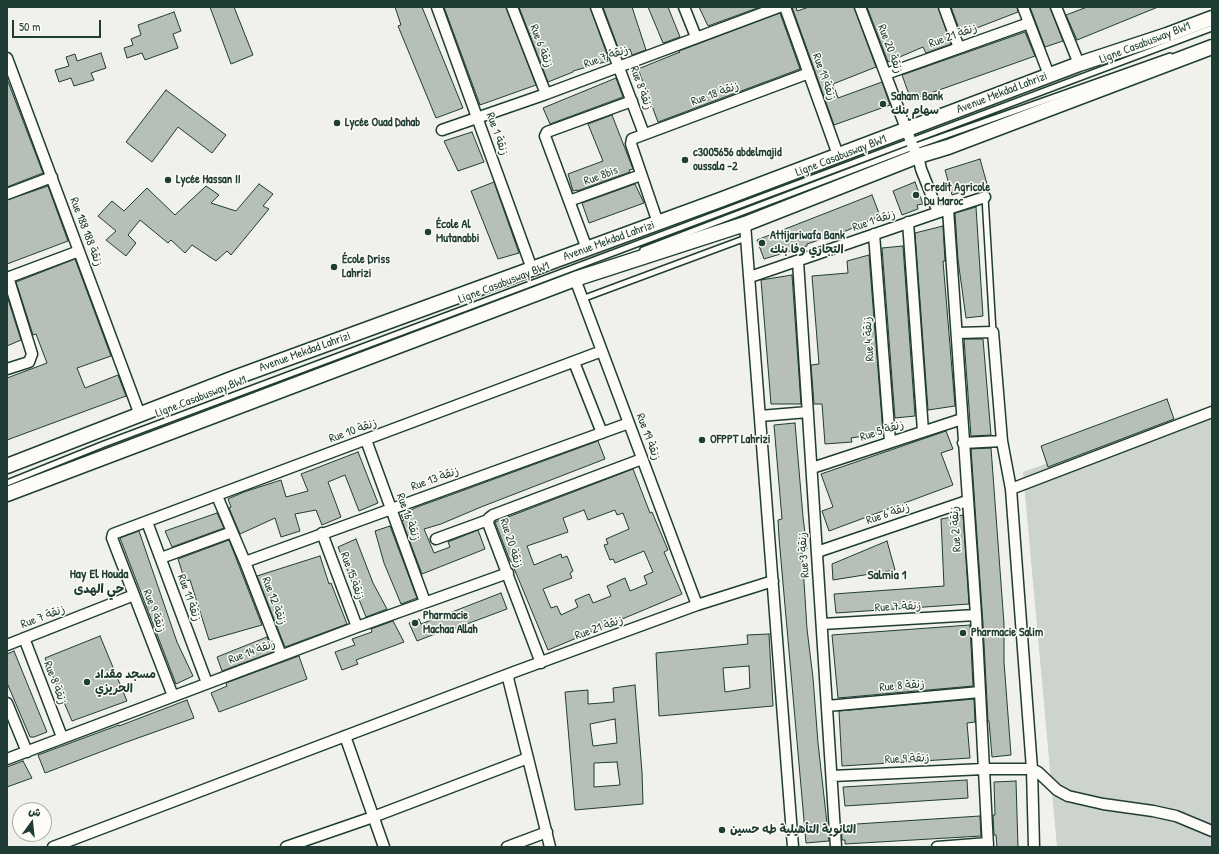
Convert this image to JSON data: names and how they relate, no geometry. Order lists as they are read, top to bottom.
{
  "streets": {
    "main road": ["Avenue Mekdad Lahrizi"],
    "street": [
      "Rue 21 زنقة",
      "Rue 6 زنقة",
      "Rue 20 زنقة",
      "Rue 7 زنقة",
      "Rue 19 زنقة",
      "Rue 8 زنقة",
      "Rue 18 زنقة",
      "Rue 1 زنقة",
      "Rue 8bis",
      "Rue 188 زنقة 188",
      "Rue 4 زنقة",
      "Rue 10 زنقة",
      "Rue 5 زنقة",
      "Rue 13 زنقة",
      "Rue 16 زنقة",
      "Rue 2 زنقة",
      "Rue 3 زنقة",
      "Rue 15 زنقة",
      "Rue 11 زنقة",
      "Rue 12 زنقة",
      "Rue 9 زنقة",
      "Rue 14 زنقة"
    ],
    "lane": ["Ligne Casabusway BW1"]
  },
  "crossings": [
    ["Rue 21 زنقة", "Rue 20 زنقة"],
    ["Rue 21 زنقة", "Rue 19 زنقة"],
    ["Ligne Casabusway BW1", "Rue 20 زنقة"],
    ["Ligne Casabusway BW1", "Avenue Mekdad Lahrizi"],
    ["Rue 6 زنقة", "Rue 7 زنقة"],
    ["Rue 6 زنقة", "Rue 2 زنقة"],
    ["Rue 6 زنقة", "Rue 3 زنقة"],
    ["Rue 20 زنقة", "Rue 19 زنقة"],
    ["Rue 20 زنقة", "Avenue Mekdad Lahrizi"],
    ["Rue 20 زنقة", "Rue 1 زنقة"],
    ["Rue 20 زنقة", "Rue 14 زنقة"],
    ["Rue 7 زنقة", "Rue 8 زنقة"],
    ["Rue 7 زنقة", "Rue 1 زنقة"],
    ["Rue 7 زنقة", "Rue 2 زنقة"],
    ["Rue 7 زنقة", "Rue 3 زنقة"],
    ["Rue 7 زنقة", "Rue 9 زنقة"],
    ["Rue 19 زنقة", "Avenue Mekdad Lahrizi"],
    ["Rue 19 زنقة", "Rue 18 زنقة"],
    ["Rue 19 زنقة", "Rue 10 زنقة"],
    ["Rue 19 زنقة", "Rue 13 زنقة"],
    ["Rue 8 زنقة", "Rue 18 زنقة"],
    ["Rue 8 زنقة", "Rue 2 زنقة"],
    ["Rue 8 زنقة", "Rue 3 زنقة"],
    ["Rue 8 زنقة", "Rue 14 زنقة"],
    ["Avenue Mekdad Lahrizi", "Rue 1 زنقة"],
    ["Avenue Mekdad Lahrizi", "Rue 188 زنقة 188"],
    ["Rue 18 زنقة", "Rue 8bis"],
    ["Rue 1 زنقة", "Rue 4 زنقة"],
    ["Rue 1 زنقة", "Rue 2 زنقة"],
    ["Rue 1 زنقة", "Rue 3 زنقة"],
    ["Rue 4 زنقة", "Rue 5 زنقة"],
    ["Rue 10 زنقة", "Rue 16 زنقة"],
    ["Rue 10 زنقة", "Rue 11 زنقة"],
    ["Rue 10 زنقة", "Rue 12 زنقة"],
    ["Rue 10 زنقة", "Rue 9 زنقة"],
    ["Rue 5 زنقة", "Rue 2 زنقة"],
    ["Rue 5 زنقة", "Rue 3 زنقة"],
    ["Rue 13 زنقة", "Rue 16 زنقة"],
    ["Rue 13 زنقة", "Rue 15 زنقة"],
    ["Rue 13 زنقة", "Rue 12 زنقة"],
    ["Rue 16 زنقة", "Rue 14 زنقة"],
    ["Rue 2 زنقة", "Rue 9 زنقة"],
    ["Rue 3 زنقة", "Rue 9 زنقة"],
    ["Rue 15 زنقة", "Rue 14 زنقة"],
    ["Rue 11 زنقة", "Rue 14 زنقة"],
    ["Rue 12 زنقة", "Rue 14 زنقة"],
    ["Rue 9 زنقة", "Rue 14 زنقة"]
  ],
  "districts": ["Hay El Houda حي الهدى", "Salmia 1"],
  "places": [
    "Saham Bank سهام بنك",
    "Lycée Ouad Dahab",
    "c3005656 abdelmajid oussala -2",
    "Lycée Hassan II",
    "Credit Agricole Du Maroc",
    "École Al Mutanabbi",
    "Attijariwafa Bank التجاري وفا بنك",
    "École Driss Lahrizi",
    "OFPPT Lahrizi",
    "Pharmacie Machaa Allah",
    "Pharmacie Salim",
    "مسجد مقداد الحريزي",
    "الثانوية التأهيلية طه حسين"
  ],
  "scale_bar": "50 m",
  "north": "top"
}
